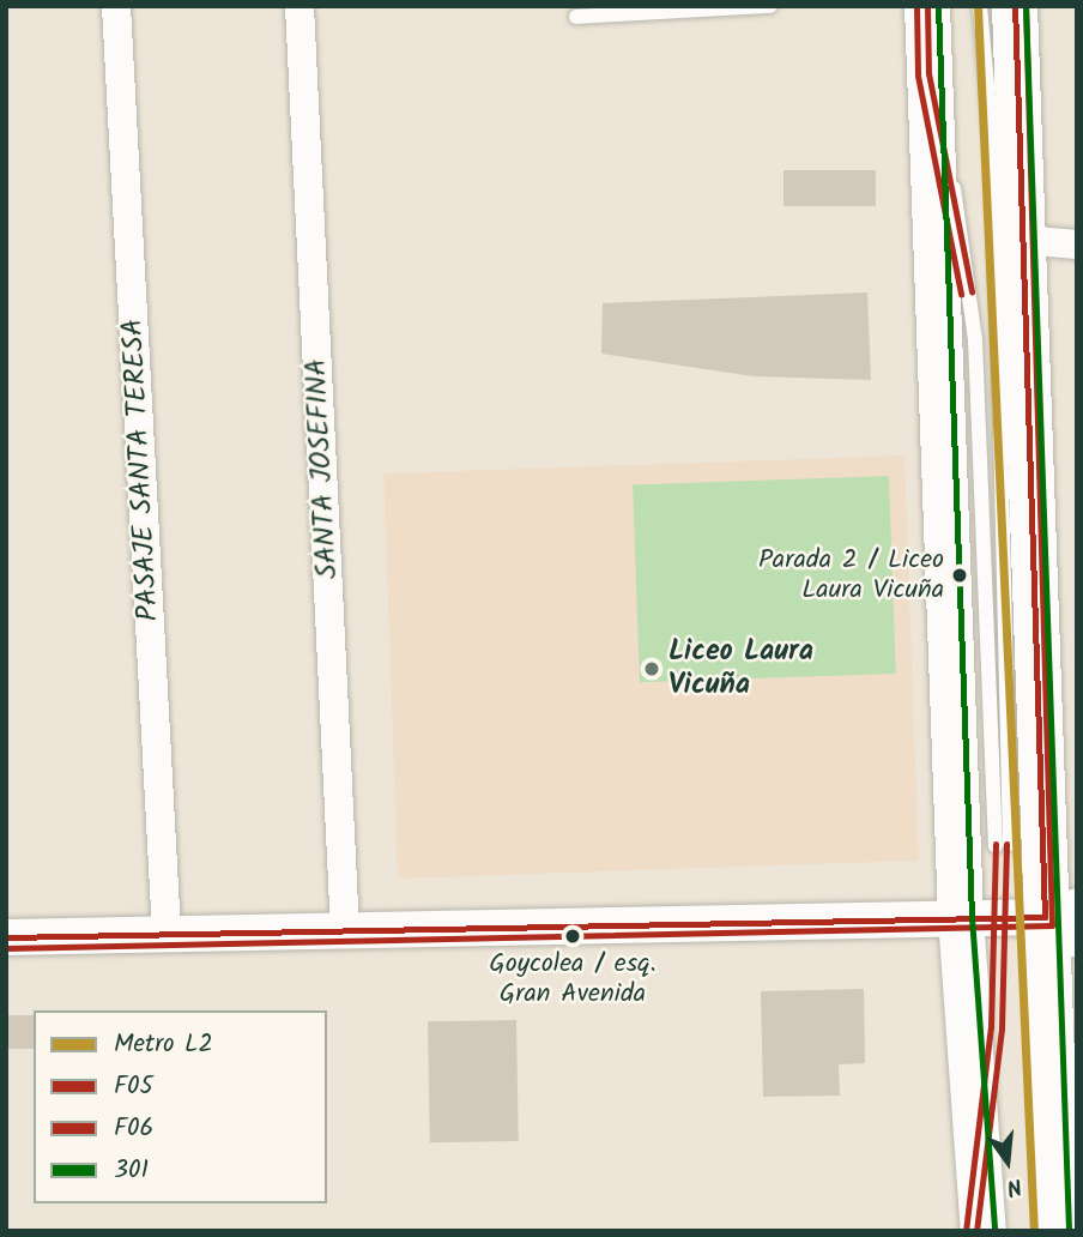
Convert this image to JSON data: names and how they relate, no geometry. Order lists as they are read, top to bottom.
{
  "streets": {
    "street": ["SANTA JOSEFINA", "PASAJE SANTA TERESA"]
  },
  "places": ["Parada 2 / Liceo Laura Vicuña", "Liceo Laura Vicuña", "Goycolea / esq. Gran Avenida"],
  "lines": [
    "metro line L2",
    "transit line F05",
    "transit line F06",
    "transit line 301"
  ],
  "legend": [
    "Metro L2",
    "F05",
    "F06",
    "301"
  ],
  "north": "bottom"
}
